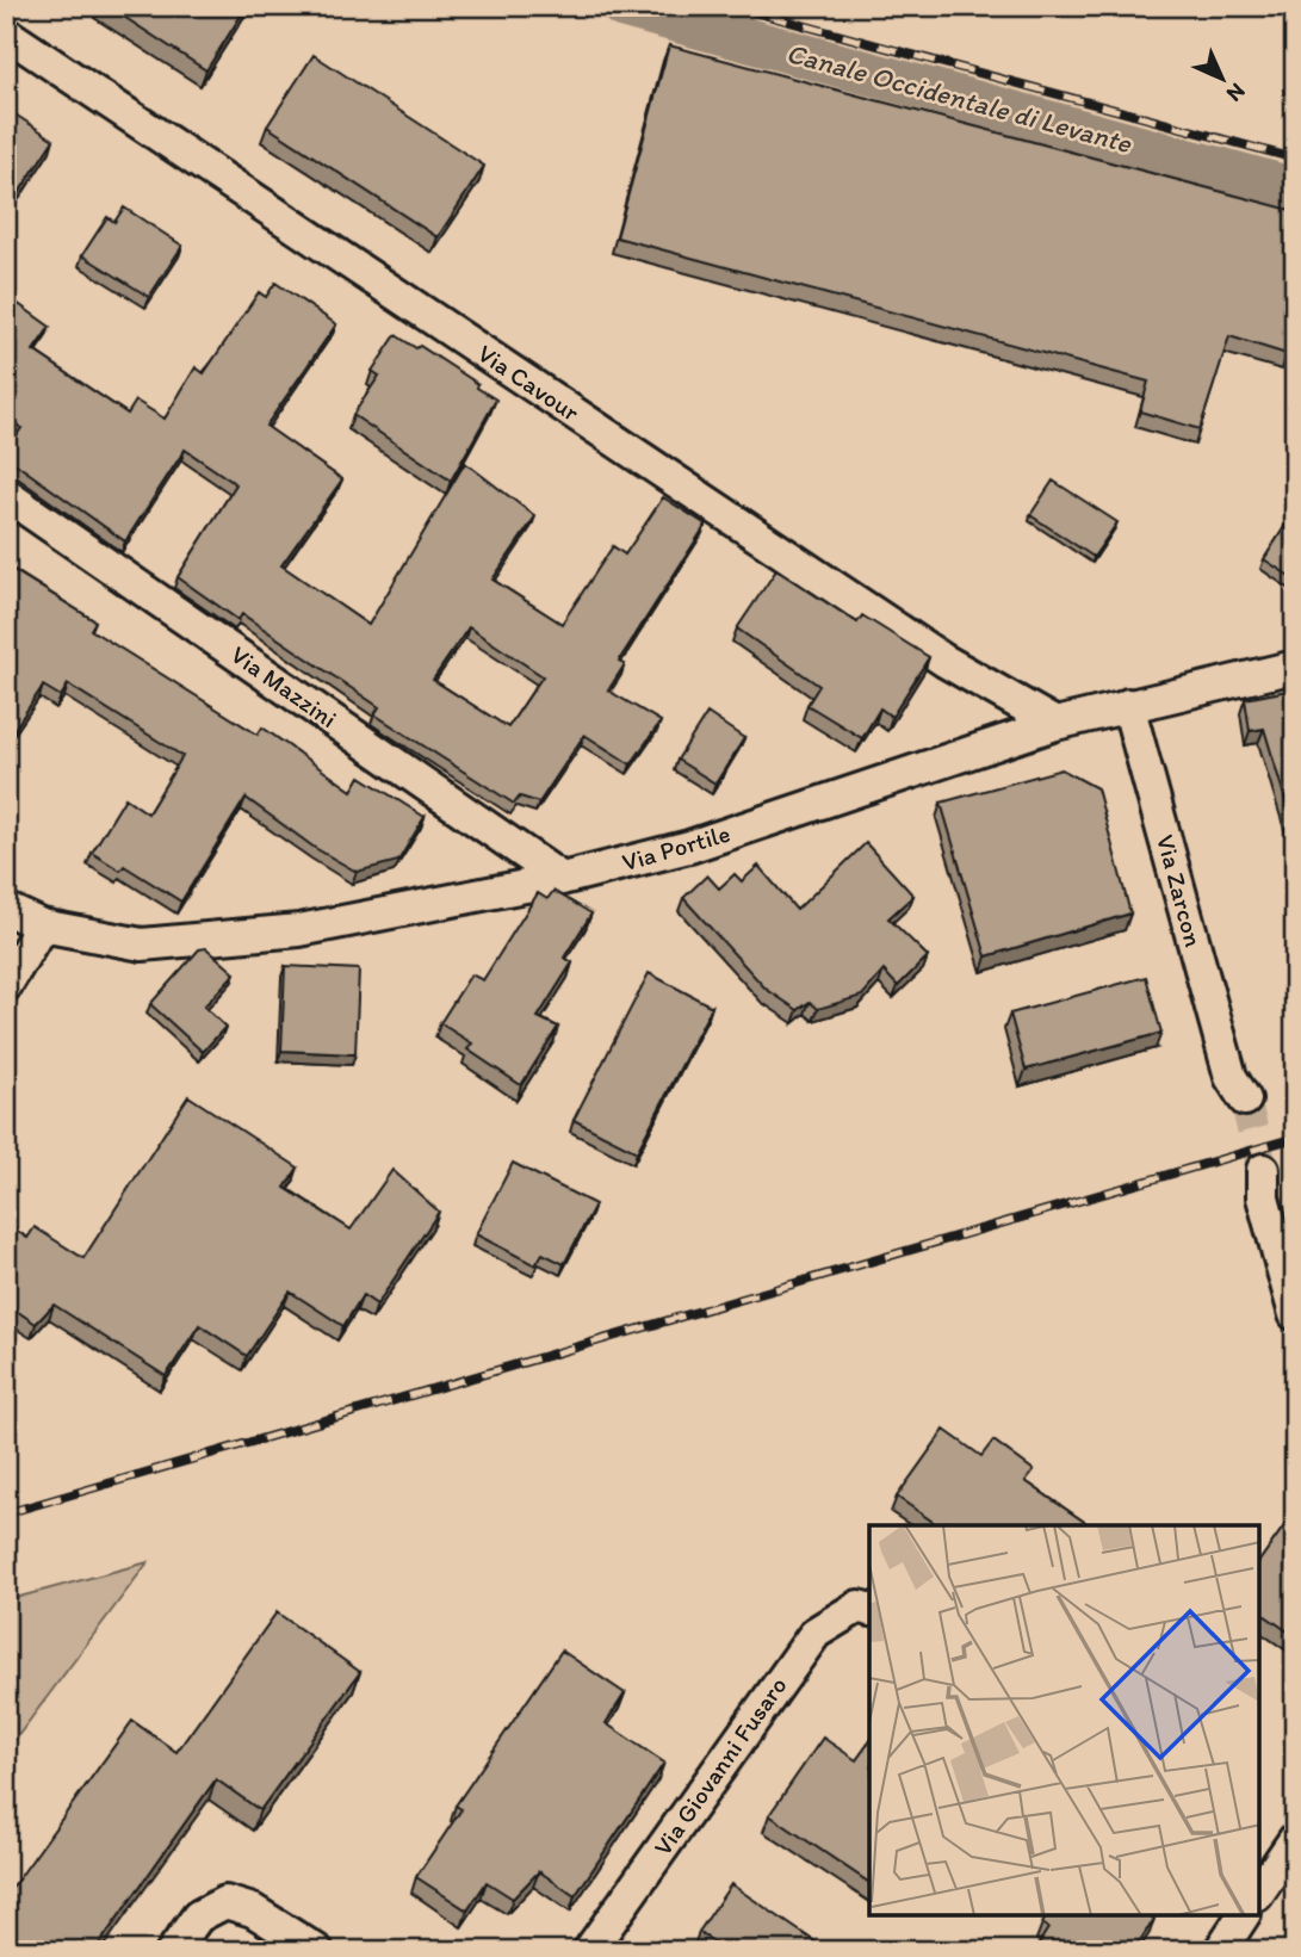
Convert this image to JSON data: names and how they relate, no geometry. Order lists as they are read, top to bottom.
{
  "streets": {
    "street": [
      "Via Cavour",
      "Via Mazzini",
      "Via Portile",
      "Via Zarcon",
      "Via Giovanni Fusaro"
    ]
  },
  "crossings": [
    ["Via Cavour", "Via Portile"],
    ["Via Mazzini", "Via Portile"],
    ["Via Portile", "Via Zarcon"]
  ],
  "water": ["Canale Occidentale di Levante"],
  "north": "bottom right"
}
